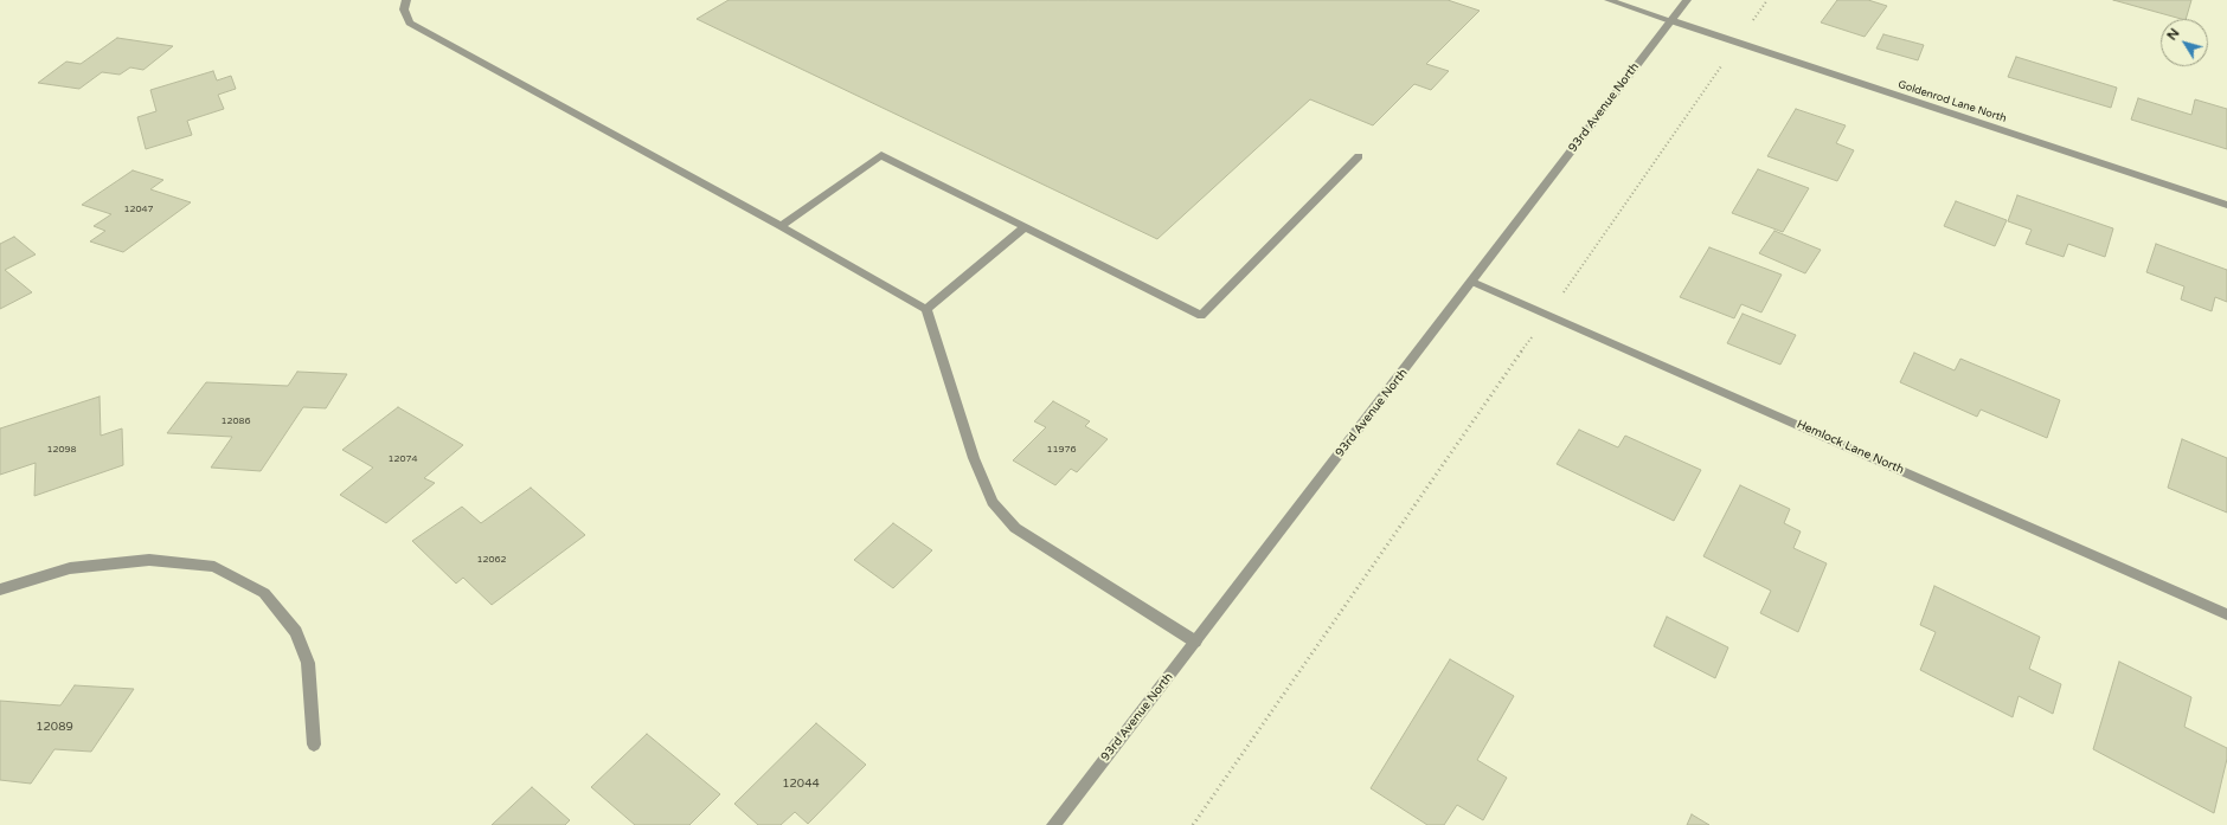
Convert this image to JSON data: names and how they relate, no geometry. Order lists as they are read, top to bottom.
{
  "streets": {
    "street": ["Goldenrod Lane North", "93rd Avenue North", "Hemlock Lane North"]
  },
  "crossings": [
    ["Goldenrod Lane North", "93rd Avenue North"],
    ["93rd Avenue North", "Hemlock Lane North"]
  ],
  "house_numbers": [
    "12047",
    "12086",
    "12098",
    "11976",
    "12074",
    "12062",
    "12089",
    "12044"
  ],
  "north": "top left"
}
